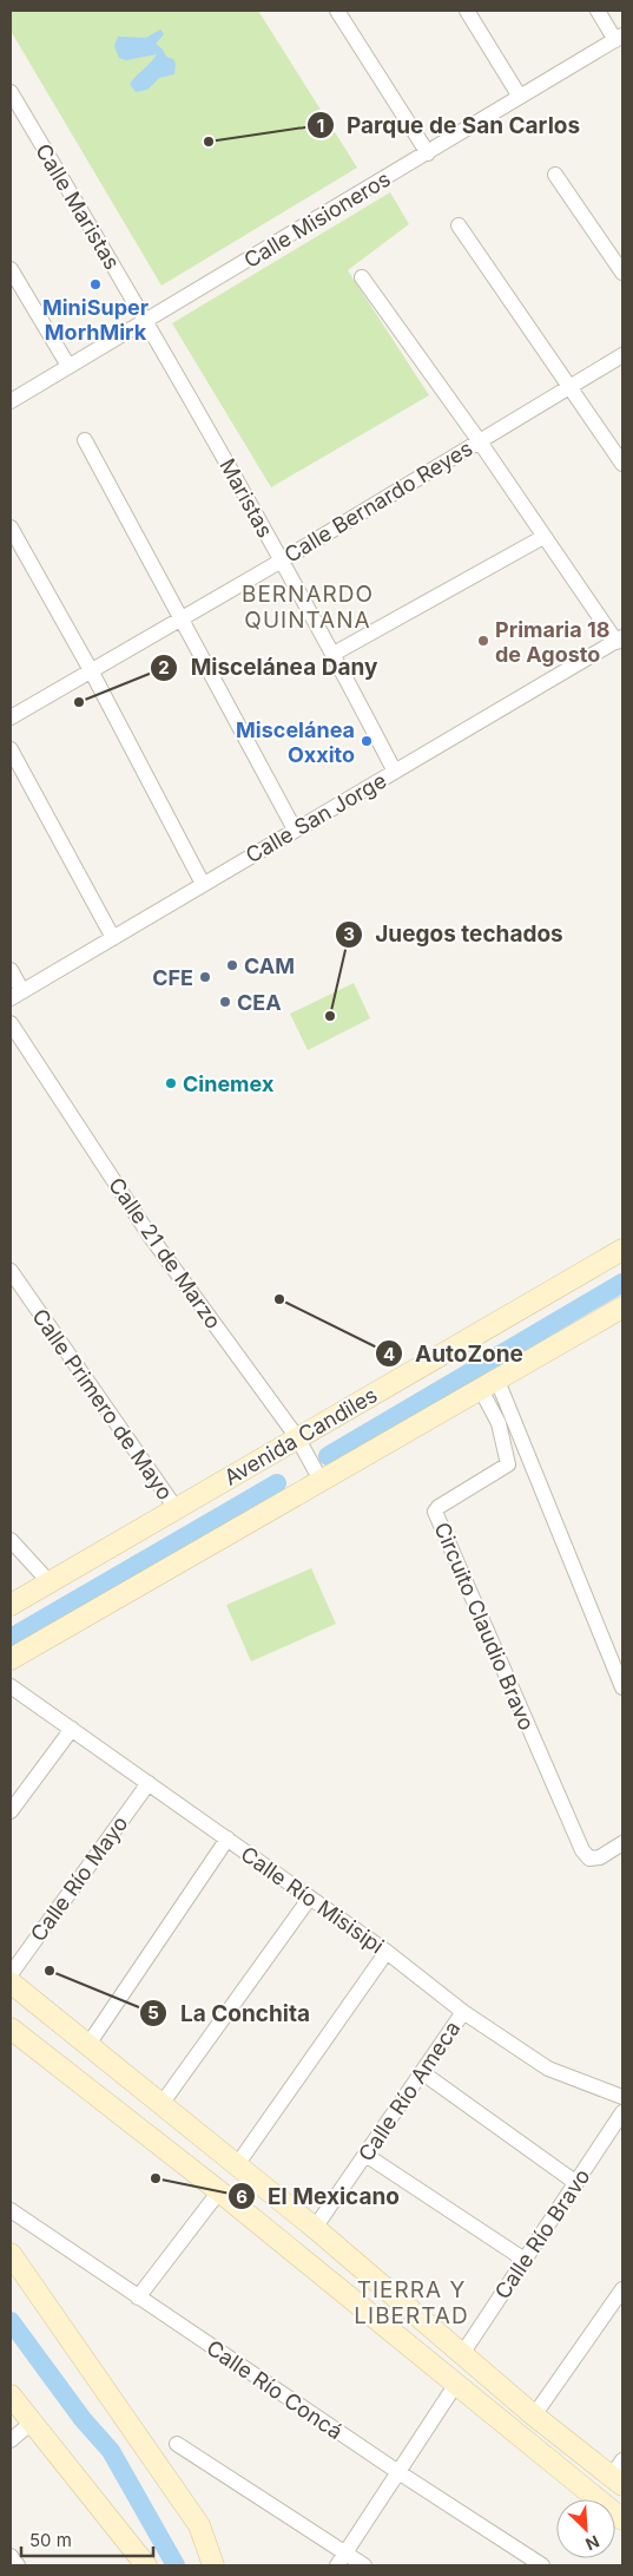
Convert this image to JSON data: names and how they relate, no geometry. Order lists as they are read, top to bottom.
{
  "streets": {
    "main road": ["Avenida Candiles"],
    "street": [
      "Calle Maristas",
      "Calle Misioneros",
      "Maristas",
      "Calle Bernardo Reyes",
      "Calle San Jorge",
      "Calle 21 de Marzo",
      "Calle Primero de Mayo",
      "Circuito Claudio Bravo",
      "Calle Río Mayo",
      "Calle Río Misisipi",
      "Calle Río Ameca",
      "Calle Río Bravo",
      "Calle Río Concá"
    ]
  },
  "crossings": [
    ["Calle Maristas", "Calle Misioneros"],
    ["Calle Maristas", "Maristas"],
    ["Calle Misioneros", "Maristas"],
    ["Maristas", "Calle Bernardo Reyes"],
    ["Maristas", "Calle San Jorge"],
    ["Calle 21 de Marzo", "Avenida Candiles"],
    ["Calle Primero de Mayo", "Avenida Candiles"],
    ["Calle Río Mayo", "Calle Río Misisipi"],
    ["Calle Río Misisipi", "Calle Río Ameca"]
  ],
  "districts": ["BERNARDO QUINTANA", "TIERRA Y LIBERTAD"],
  "places": [
    "Parque de San Carlos",
    "MiniSuper MorhMirk",
    "Primaria 18 de Agosto",
    "Miscelánea Dany",
    "Miscelánea Oxxito",
    "CAM",
    "CFE",
    "CEA",
    "Juegos techados",
    "Cinemex",
    "AutoZone",
    "La Conchita",
    "El Mexicano"
  ],
  "scale_bar": "50 m",
  "north": "bottom right"
}
